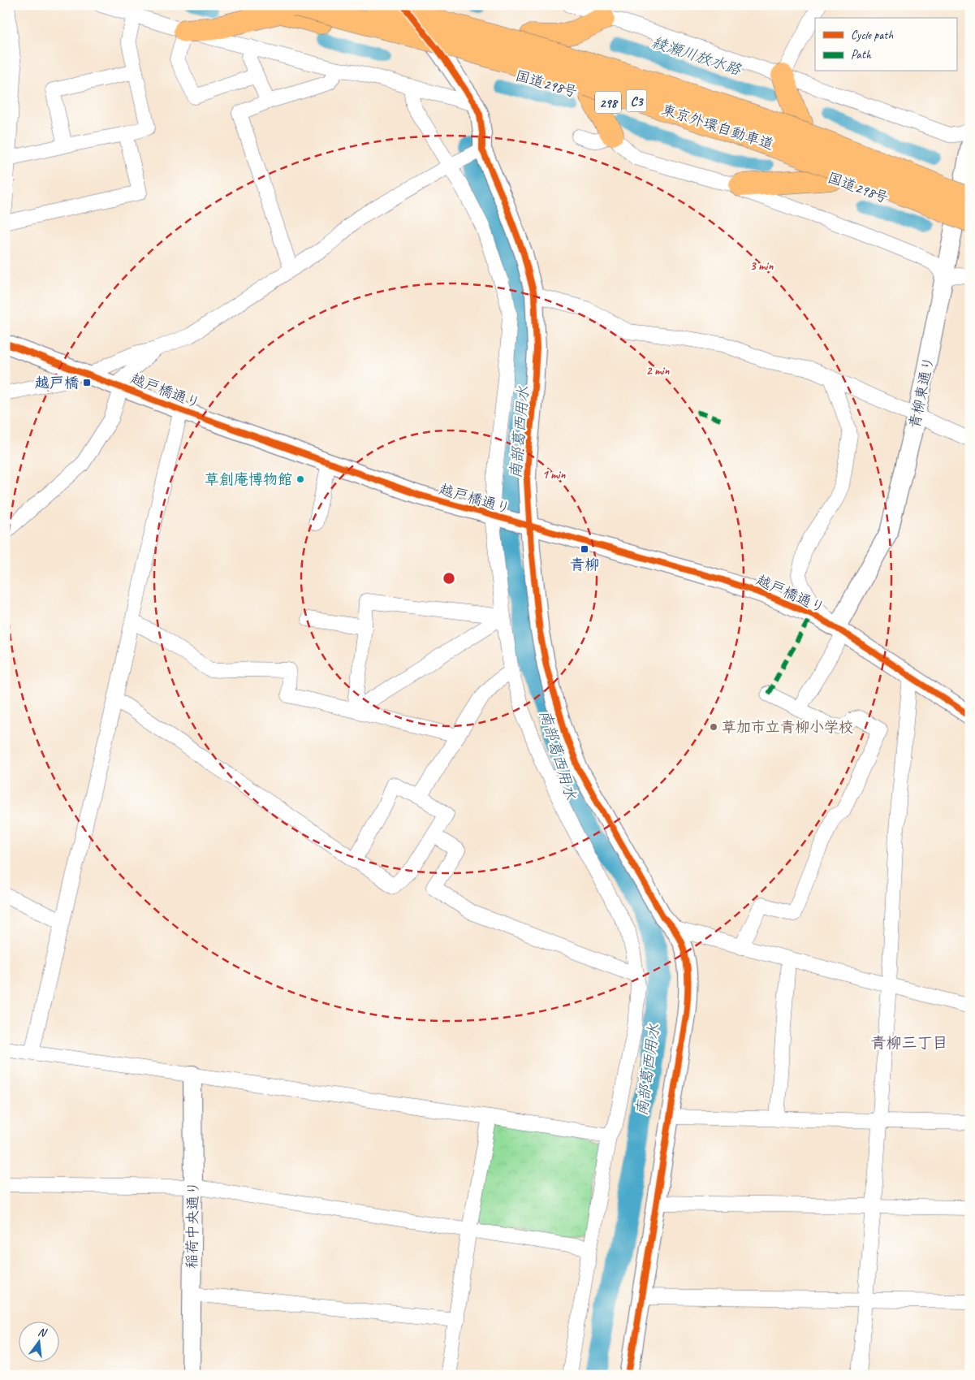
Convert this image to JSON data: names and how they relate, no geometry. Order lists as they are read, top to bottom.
{
  "streets": {
    "highway": [
      "国道298号",
      "C3",
      "298",
      "東京外環自動車道"
    ],
    "street": ["越戸橋通り", "青柳東通り", "稲荷中央通り"]
  },
  "crossings": [
    ["国道298号", "東京外環自動車道"],
    ["国道298号", "青柳東通り"],
    ["東京外環自動車道", "青柳東通り"],
    ["越戸橋通り", "青柳東通り"]
  ],
  "districts": ["青柳三丁目"],
  "water": ["綾瀬川放水路", "南部葛西用水"],
  "places": {
    "transit": ["越戸橋", "青柳"],
    "other": ["草創庵博物館", "草加市立青柳小学校"]
  },
  "legend": ["Cycle path", "Path"],
  "north": "top",
  "rings": ["3 min", "2 min", "1 min"]
}
